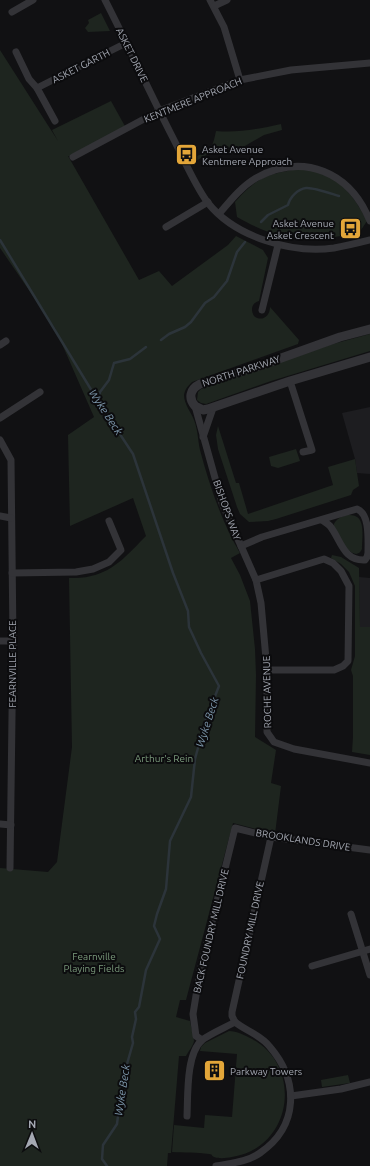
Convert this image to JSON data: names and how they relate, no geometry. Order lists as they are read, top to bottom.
{
  "streets": {
    "street": [
      "ASKET DRIVE",
      "ASKET GARTH",
      "KENTMERE APPROACH",
      "NORTH PARKWAY",
      "BISHOPS WAY",
      "FEARNVILLE PLACE",
      "ROCHE AVENUE",
      "BROOKLANDS DRIVE",
      "FOUNDRY MILL DRIVE",
      "BACK FOUNDRY MILL DRIVE"
    ]
  },
  "crossings": [
    ["ASKET DRIVE", "ASKET GARTH"],
    ["ASKET DRIVE", "KENTMERE APPROACH"],
    ["NORTH PARKWAY", "BISHOPS WAY"],
    ["BISHOPS WAY", "ROCHE AVENUE"],
    ["BROOKLANDS DRIVE", "FOUNDRY MILL DRIVE"],
    ["BROOKLANDS DRIVE", "BACK FOUNDRY MILL DRIVE"]
  ],
  "water": ["Wyke Beck"],
  "parks": ["Arthur's Rein", "Fearnville Playing Fields"],
  "places": {
    "bus stop": ["Asket Avenue Kentmere Approach", "Asket Avenue Asket Crescent"],
    "building": ["Parkway Towers"]
  },
  "north": "top"
}
